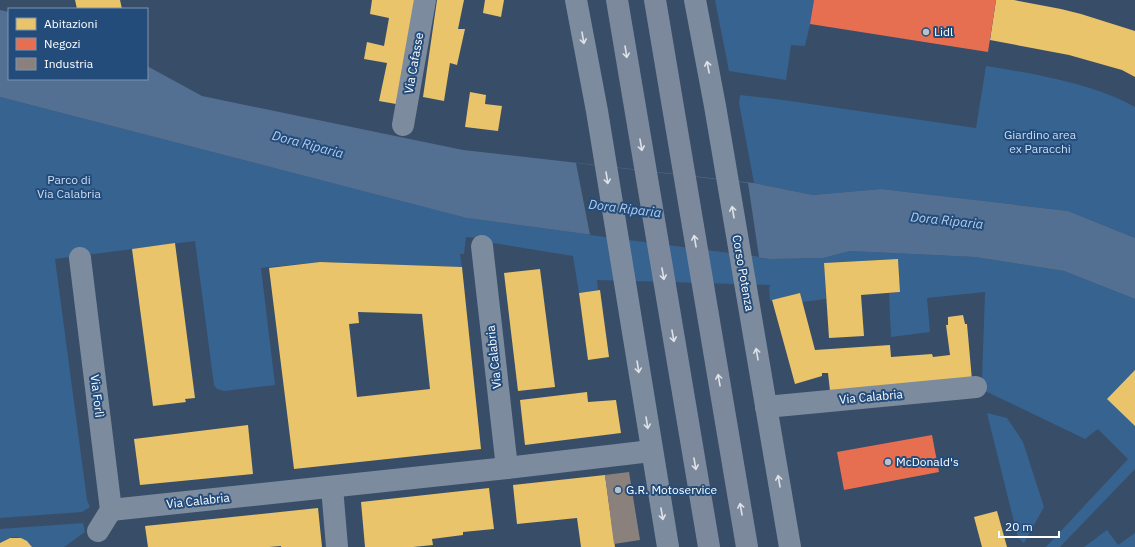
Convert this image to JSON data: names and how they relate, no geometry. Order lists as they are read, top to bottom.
{
  "streets": {
    "street": [
      "Via Cafasse",
      "Corso Potenza",
      "Via Calabria",
      "Via Forlì"
    ]
  },
  "crossings": [
    ["Corso Potenza", "Via Calabria"],
    ["Via Calabria", "Via Forlì"]
  ],
  "water": ["Dora Riparia"],
  "parks": ["Giardino area ex Paracchi", "Parco di Via Calabria"],
  "places": ["Lidl", "McDonald's", "G.R. Motoservice"],
  "legend": ["Abitazioni", "Negozi", "Industria"],
  "scale_bar": "20 m"
}
